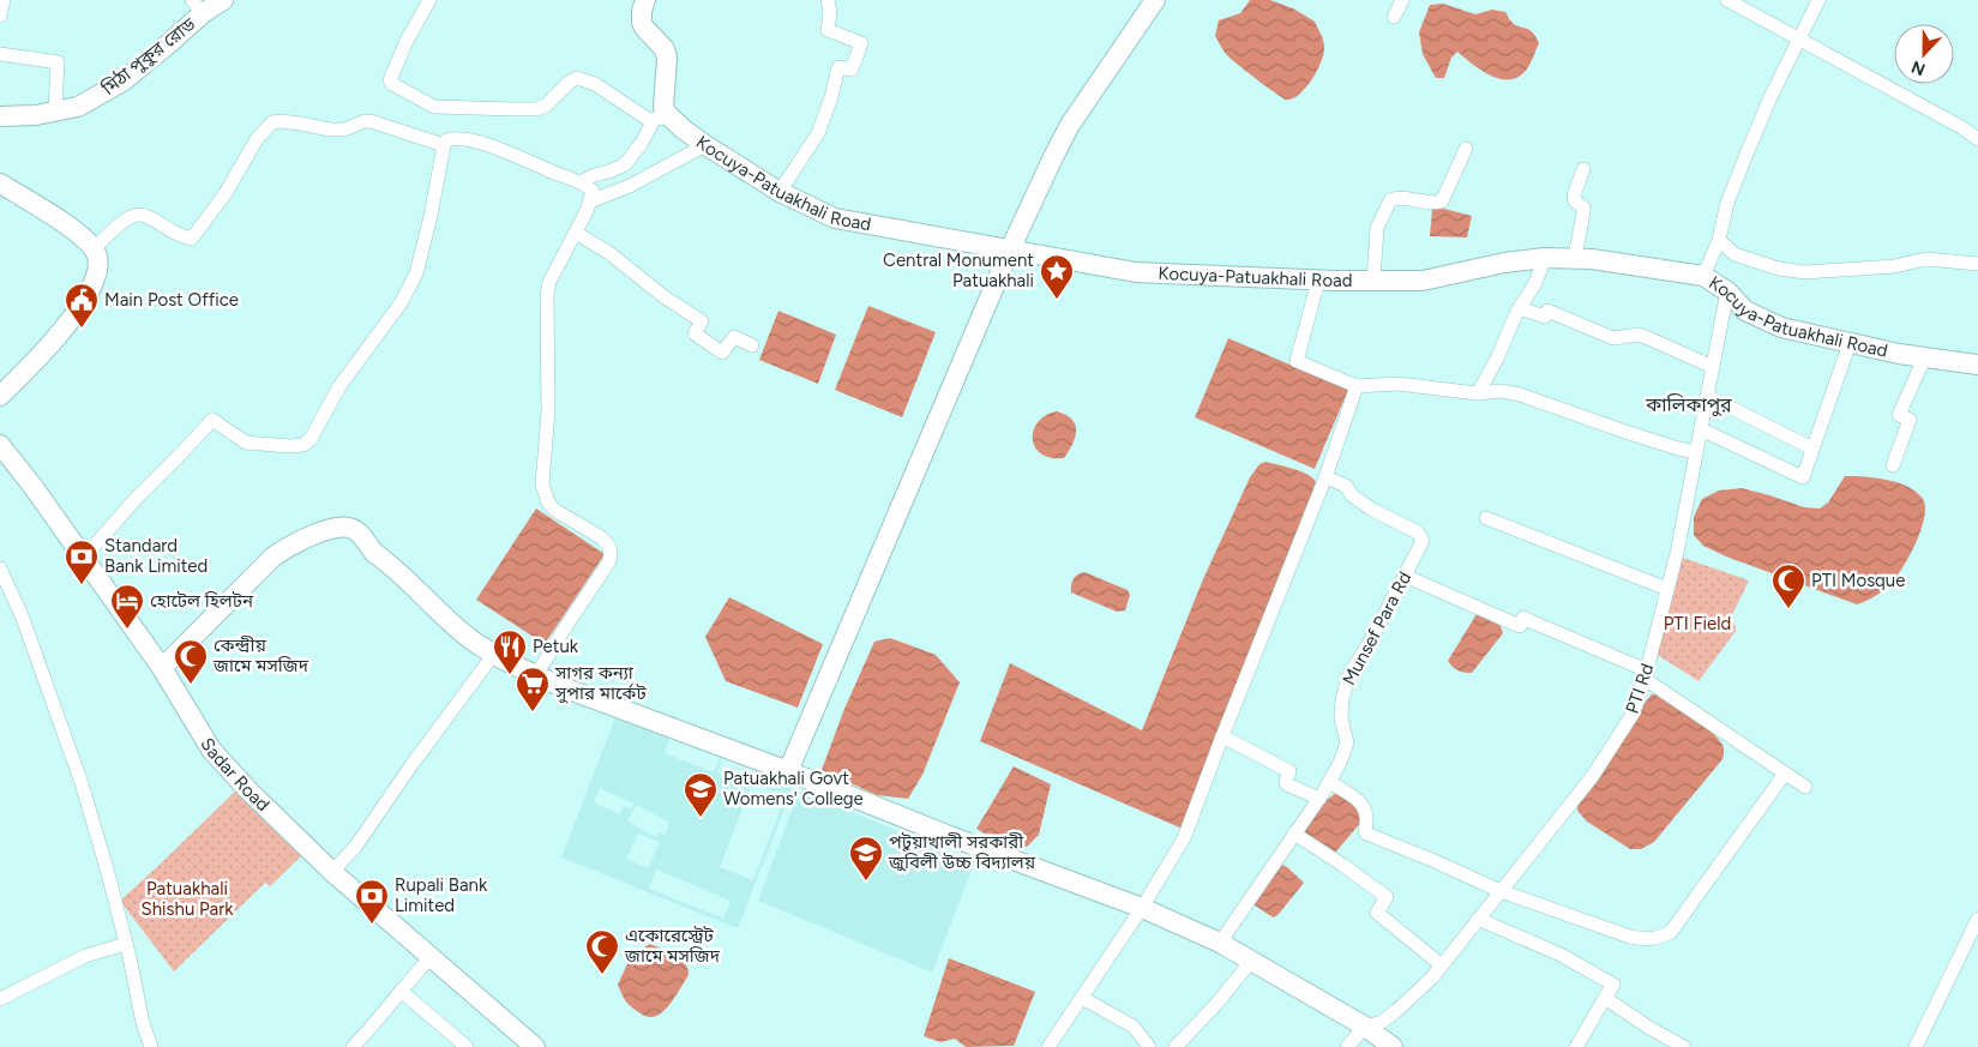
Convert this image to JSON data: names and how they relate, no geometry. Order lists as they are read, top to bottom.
{
  "streets": {
    "street": [
      "মিঠা পুকুর রোড",
      "Kocuya-Patuakhali Road",
      "Munsef Para Rd",
      "PTI Rd",
      "Sadar Road"
    ]
  },
  "crossings": [
    ["Kocuya-Patuakhali Road", "PTI Rd"]
  ],
  "districts": ["কালিকাপুর"],
  "parks": ["PTI Field", "Patuakhali Shishu Park"],
  "places": {
    "place": ["Central Monument Patuakhali"],
    "public building": ["Main Post Office"],
    "bank": ["Standard Bank Limited", "Rupali Bank Limited"],
    "mosque": ["PTI Mosque", "কেন্দ্রীয় জামে মসজিদ", "একোরেস্ট্রেট জামে মসজিদ"],
    "hotel": ["হোটেল হিলটন"],
    "restaurant": ["Petuk"],
    "supermarket": ["সাগর কন্যা সুপার মার্কেট"],
    "school or university": ["Patuakhali Govt Womens' College", "পটুয়াখালী সরকারী জুবিলী উচ্চ বিদ্যালয়"]
  },
  "north": "bottom"
}
